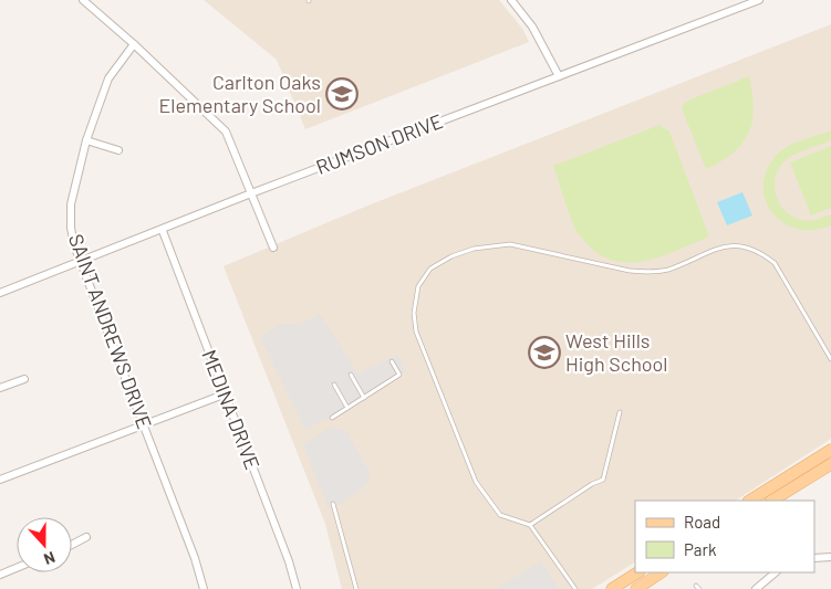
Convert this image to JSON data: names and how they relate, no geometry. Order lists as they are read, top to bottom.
{
  "streets": {
    "street": ["RUMSON DRIVE", "SAINT ANDREWS DRIVE", "MEDINA DRIVE"]
  },
  "crossings": [
    ["RUMSON DRIVE", "SAINT ANDREWS DRIVE"],
    ["RUMSON DRIVE", "MEDINA DRIVE"]
  ],
  "places": {
    "school or university": ["Carlton Oaks Elementary School", "West Hills High School"]
  },
  "legend": ["Road", "Park"],
  "north": "bottom"
}
